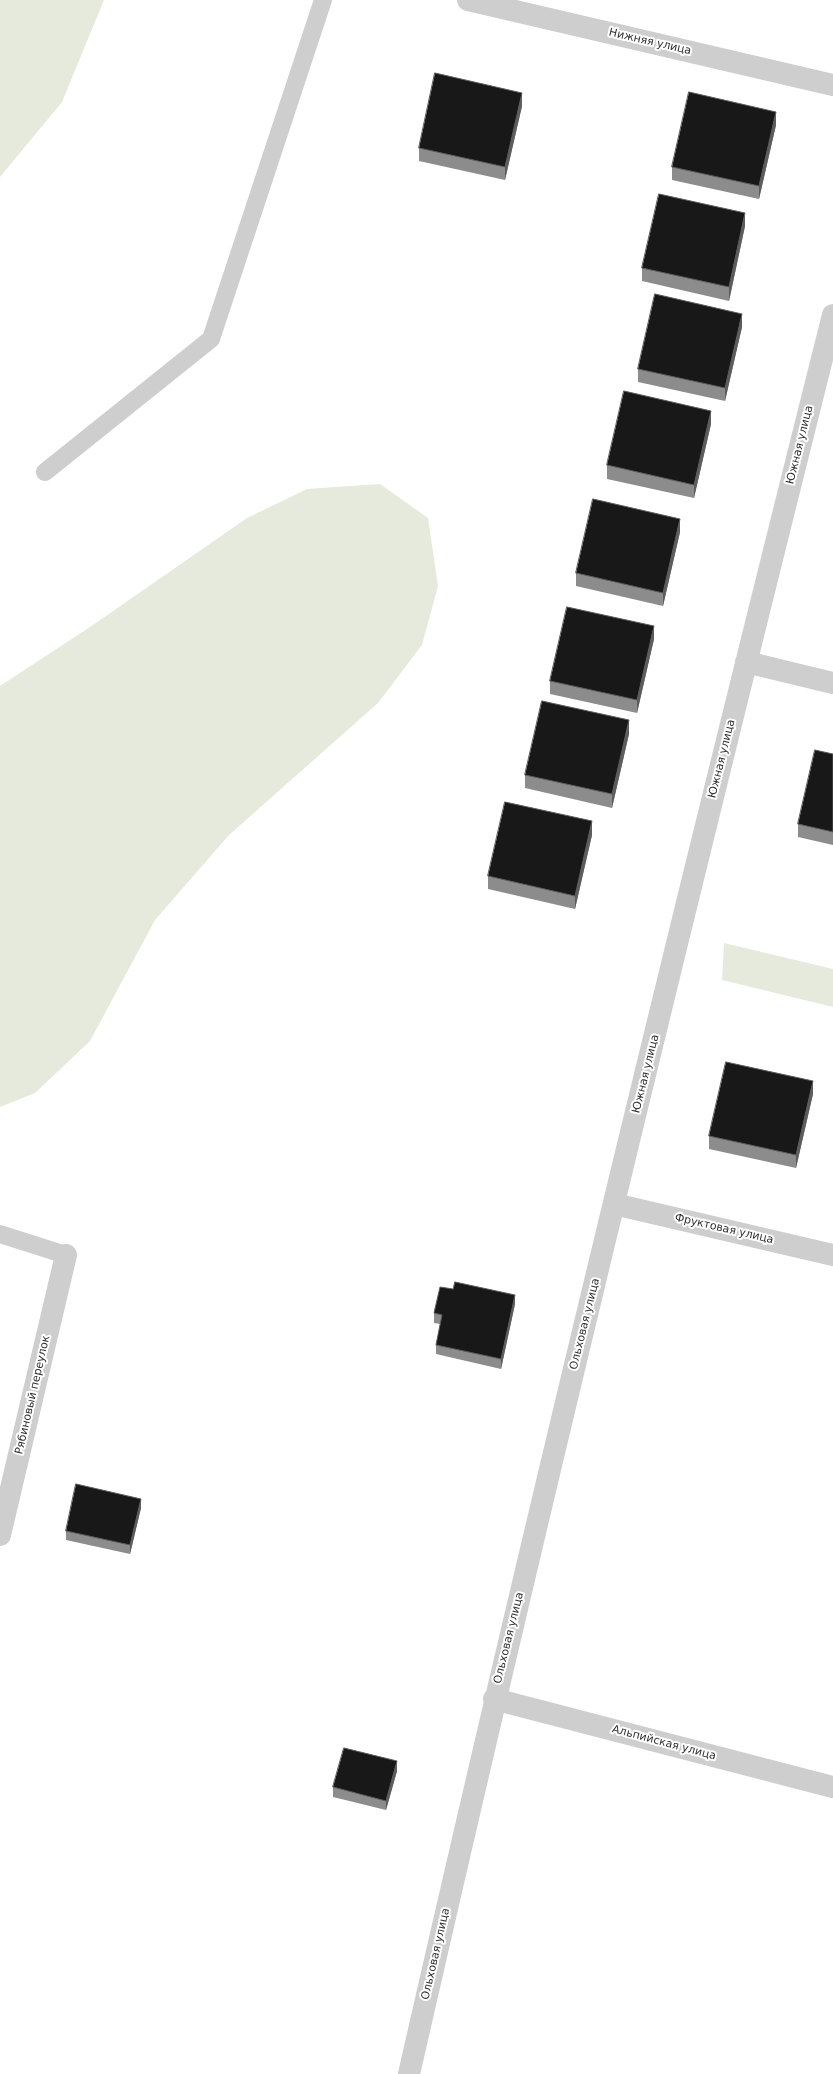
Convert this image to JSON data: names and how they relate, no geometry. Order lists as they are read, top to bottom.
{
  "streets": {
    "street": [
      "Нижняя улица",
      "Южная улица",
      "Фруктовая улица",
      "Ольховая улица",
      "Рябиновый переулок",
      "Альпийская улица"
    ]
  },
  "crossings": [
    ["Южная улица", "Фруктовая улица"],
    ["Южная улица", "Ольховая улица"],
    ["Фруктовая улица", "Ольховая улица"],
    ["Ольховая улица", "Альпийская улица"]
  ]
}
